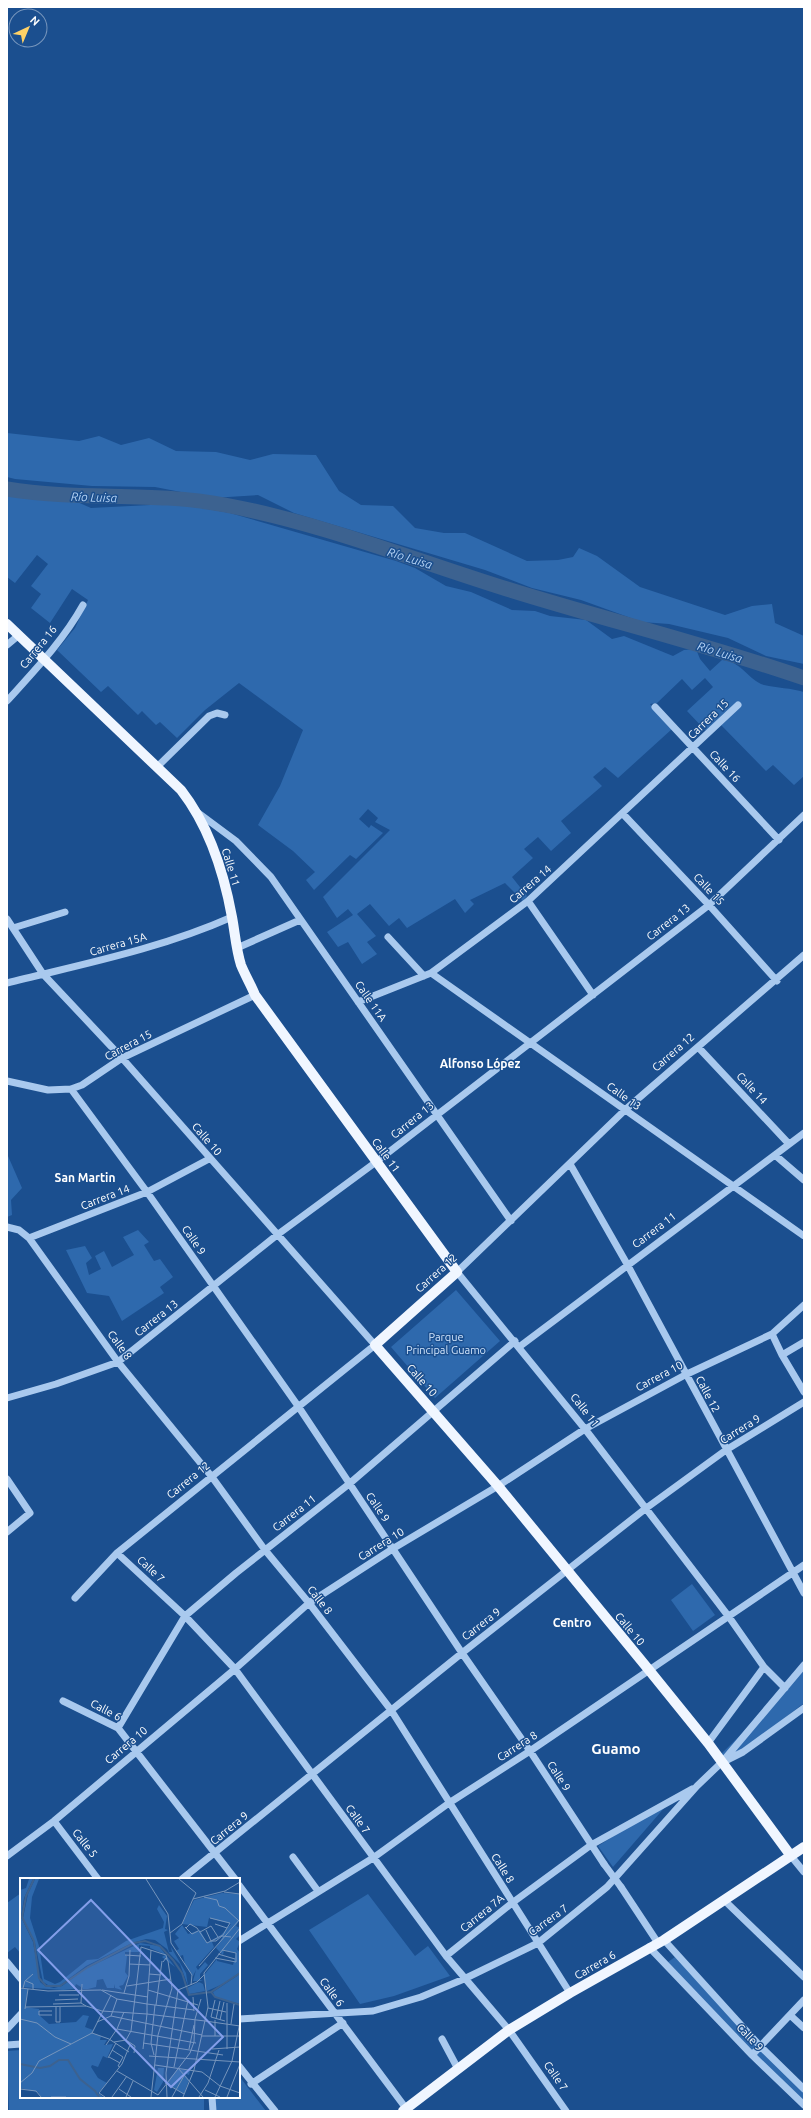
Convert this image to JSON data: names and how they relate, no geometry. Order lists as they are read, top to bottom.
{
  "streets": {
    "main road": [
      "Calle 11",
      "Carrera 12",
      "Calle 10",
      "Carrera 6"
    ],
    "street": [
      "Carrera 16",
      "Carrera 15",
      "Calle 16",
      "Carrera 14",
      "Calle 15",
      "Carrera 13",
      "Carrera 15A",
      "Calle 11A",
      "Calle 14",
      "Calle 13",
      "Carrera 11",
      "Calle 9",
      "Calle 8",
      "Carrera 10",
      "Calle 12",
      "Carrera 9",
      "Calle 7",
      "Calle 6",
      "Carrera 8",
      "Calle 5",
      "Carrera 7A",
      "Carrera 7"
    ]
  },
  "crossings": [
    ["Carrera 16", "Calle 11"],
    ["Carrera 15", "Calle 16"],
    ["Carrera 15", "Calle 11"],
    ["Carrera 15", "Carrera 14"],
    ["Carrera 15", "Calle 10"],
    ["Carrera 15", "Calle 9"],
    ["Calle 16", "Carrera 14"],
    ["Calle 16", "Carrera 13"],
    ["Calle 11", "Carrera 13"],
    ["Calle 11", "Carrera 15A"],
    ["Calle 11", "Calle 11A"],
    ["Calle 11", "Carrera 12"],
    ["Calle 11", "Carrera 11"],
    ["Calle 11", "Carrera 10"],
    ["Calle 11", "Carrera 9"],
    ["Calle 11", "Carrera 8"],
    ["Carrera 14", "Calle 15"],
    ["Carrera 14", "Calle 11A"],
    ["Carrera 14", "Calle 13"],
    ["Carrera 14", "Calle 10"],
    ["Carrera 14", "Calle 9"],
    ["Carrera 14", "Calle 8"],
    ["Calle 15", "Carrera 13"],
    ["Calle 15", "Carrera 12"],
    ["Carrera 13", "Calle 11A"],
    ["Carrera 13", "Calle 13"],
    ["Carrera 13", "Calle 10"],
    ["Carrera 13", "Calle 9"],
    ["Carrera 13", "Calle 8"],
    ["Carrera 15A", "Calle 10"],
    ["Calle 11A", "Carrera 12"],
    ["Carrera 12", "Calle 14"],
    ["Carrera 12", "Calle 13"],
    ["Carrera 12", "Calle 10"],
    ["Carrera 12", "Calle 9"],
    ["Carrera 12", "Calle 8"],
    ["Carrera 12", "Calle 12"],
    ["Carrera 12", "Calle 7"],
    ["Calle 14", "Carrera 11"],
    ["Calle 13", "Carrera 11"],
    ["Calle 10", "Carrera 11"],
    ["Calle 10", "Carrera 10"],
    ["Calle 10", "Carrera 9"],
    ["Calle 10", "Carrera 8"],
    ["Calle 10", "Carrera 7"],
    ["Calle 10", "Carrera 6"],
    ["Carrera 11", "Calle 9"],
    ["Carrera 11", "Calle 8"],
    ["Carrera 11", "Calle 12"],
    ["Carrera 11", "Calle 7"],
    ["Carrera 11", "Calle 6"],
    ["Calle 9", "Carrera 10"],
    ["Calle 9", "Carrera 9"],
    ["Calle 9", "Carrera 8"],
    ["Calle 9", "Carrera 7A"],
    ["Calle 9", "Carrera 6"],
    ["Calle 8", "Carrera 10"],
    ["Calle 8", "Carrera 9"],
    ["Calle 8", "Carrera 8"],
    ["Calle 8", "Carrera 7A"],
    ["Calle 8", "Carrera 7"],
    ["Calle 8", "Carrera 6"],
    ["Carrera 10", "Calle 12"],
    ["Carrera 10", "Calle 7"],
    ["Carrera 10", "Calle 6"],
    ["Carrera 10", "Calle 5"],
    ["Calle 12", "Carrera 9"],
    ["Calle 12", "Carrera 8"],
    ["Carrera 9", "Calle 7"],
    ["Carrera 9", "Calle 6"],
    ["Calle 7", "Carrera 8"],
    ["Calle 7", "Carrera 7A"],
    ["Calle 7", "Carrera 7"],
    ["Calle 7", "Carrera 6"],
    ["Calle 6", "Carrera 8"],
    ["Calle 6", "Carrera 7"],
    ["Calle 6", "Carrera 6"],
    ["Carrera 7A", "Carrera 7"]
  ],
  "districts": [
    "Alfonso López",
    "San Martin",
    "Centro",
    "Guamo"
  ],
  "water": ["Río Luisa"],
  "parks": ["Parque Principal Guamo"],
  "north": "top right"
}
